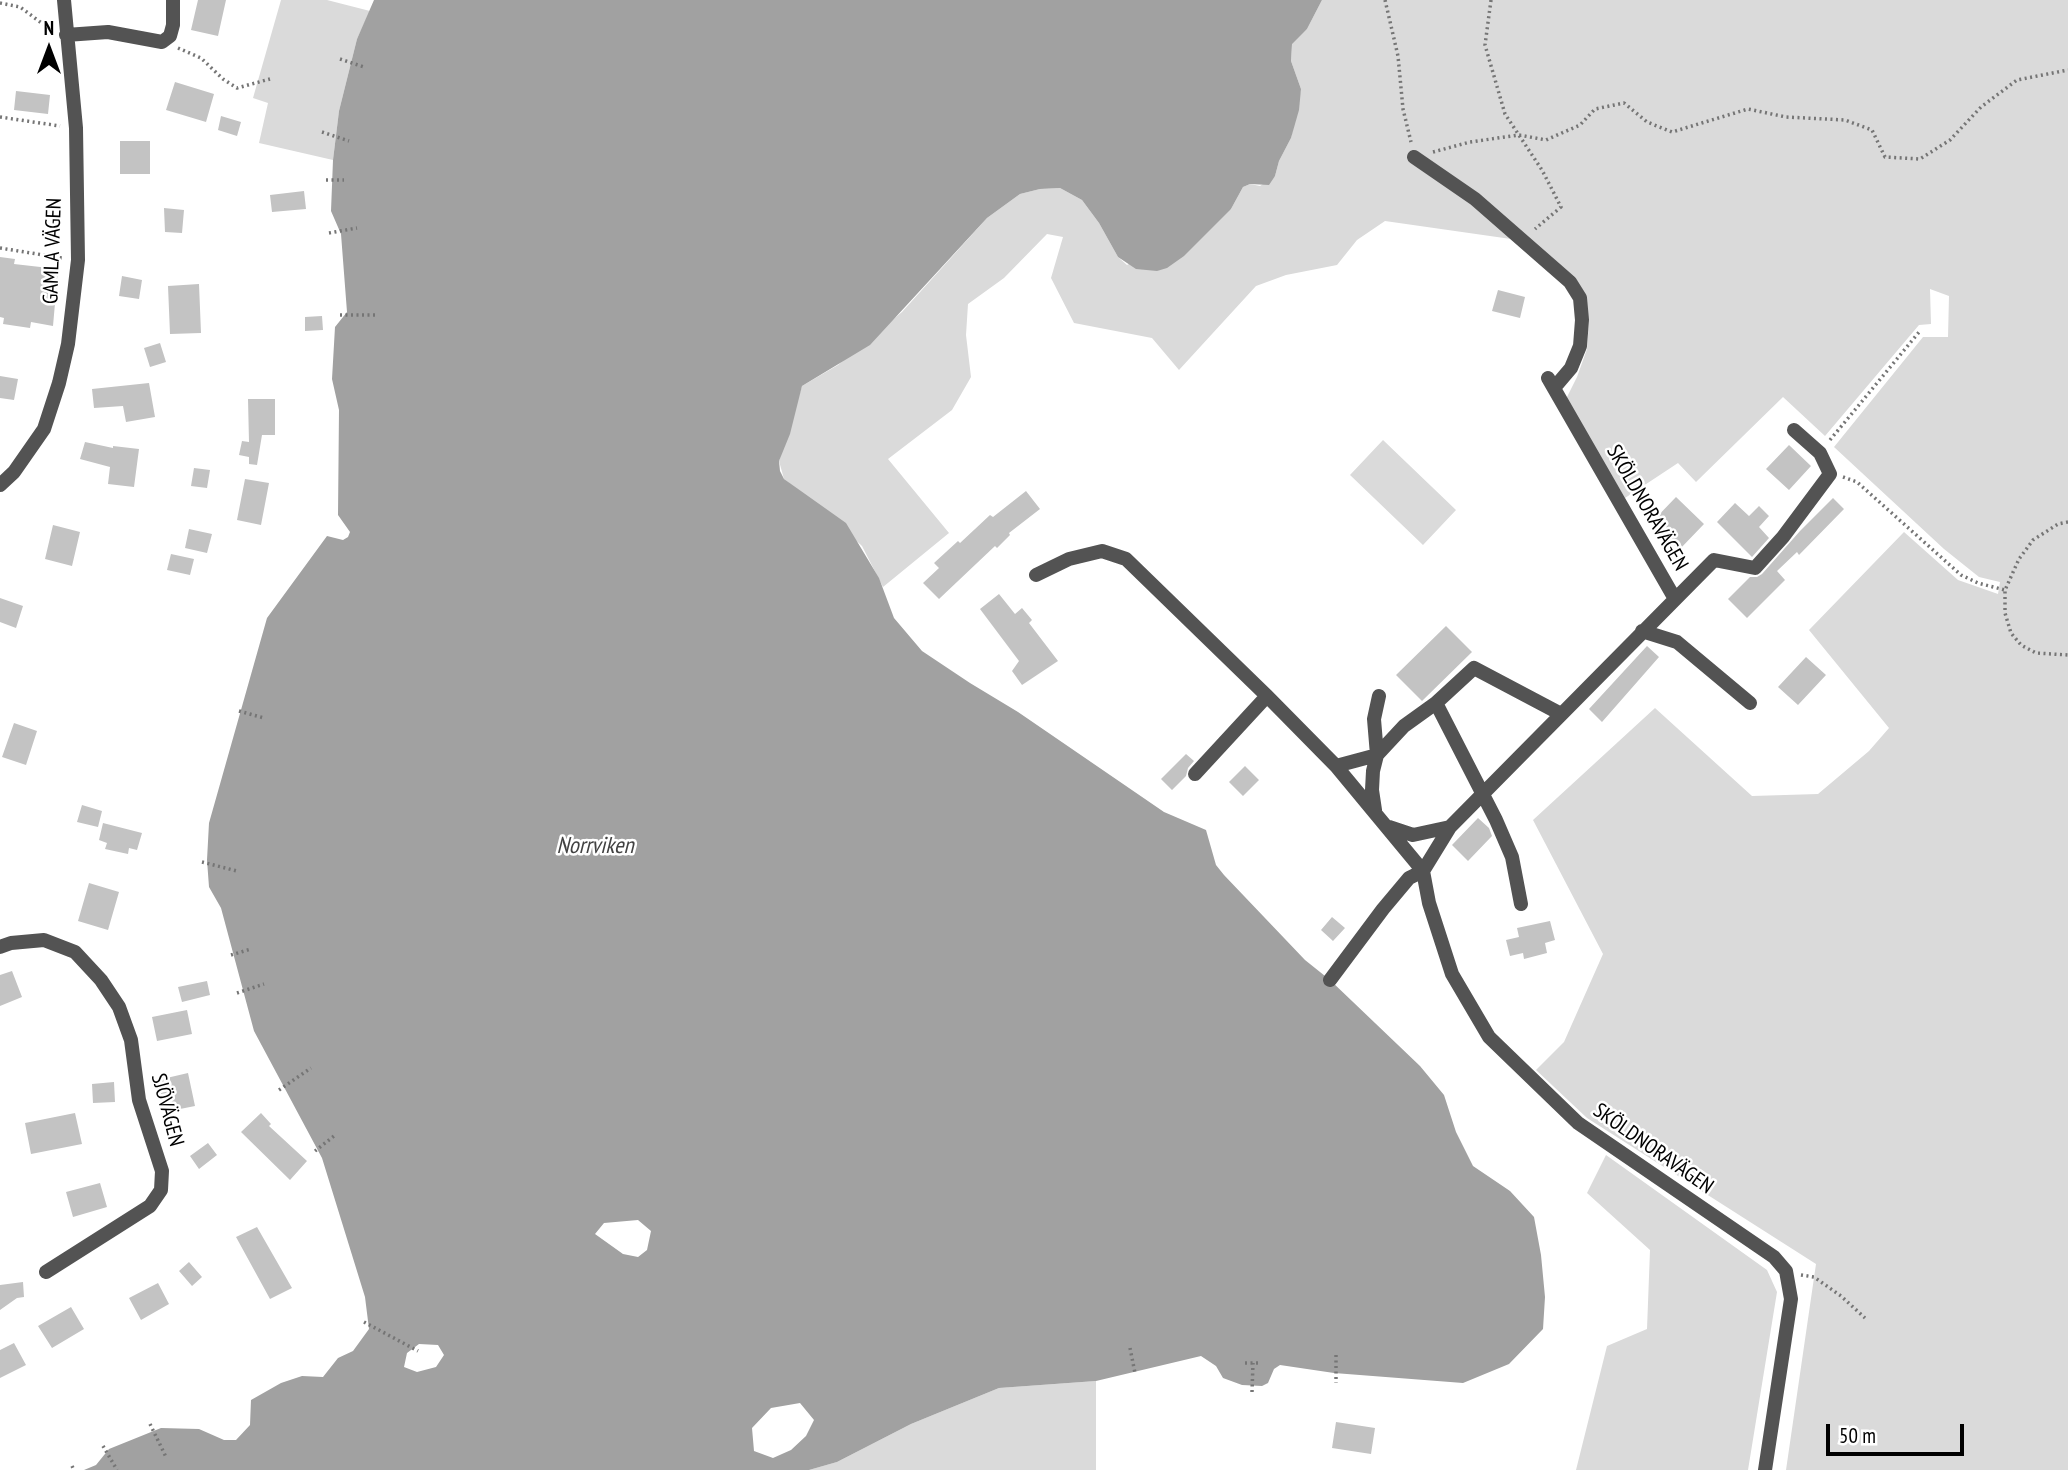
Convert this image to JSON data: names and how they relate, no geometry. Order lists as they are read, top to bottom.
{
  "streets": {
    "street": ["GAMLA VÄGEN", "SKÖLDNORAVÄGEN", "SJÖVÄGEN"]
  },
  "water": ["Norrviken"],
  "scale_bar": "50 m",
  "north": "top"
}
